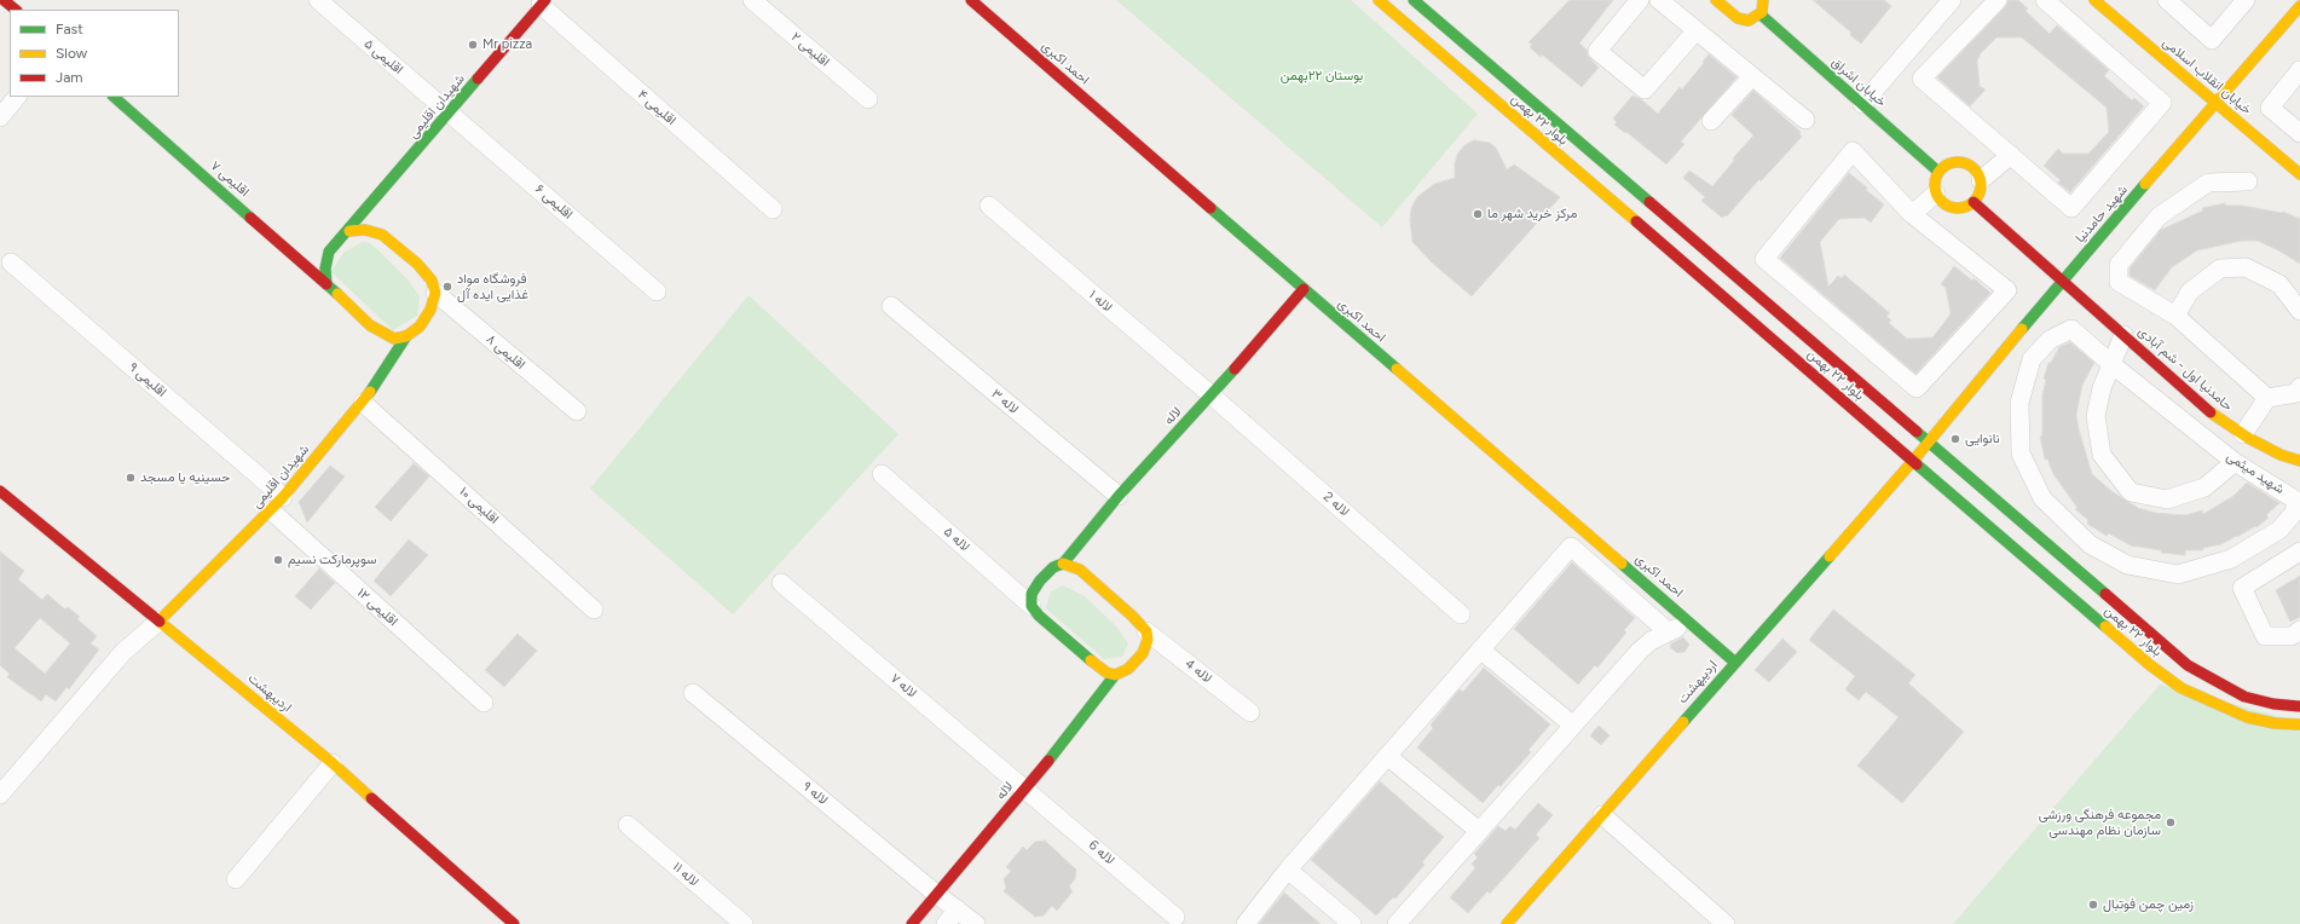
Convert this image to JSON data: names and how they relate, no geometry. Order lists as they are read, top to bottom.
{
  "streets": {
    "street": [
      "اقلیمی ۲",
      "اقلیمی ۵",
      "احمد اکبری",
      "خیابان انقلاب اسلامی",
      "خیابان اشراق",
      "شهیدان اقلیمی",
      "اقلیمی ۴",
      "بلوار ۲۲ بهمن",
      "اقلیمی ۷",
      "اقلیمی ۶",
      "شهید حامدنیا",
      "لاله ۱",
      "اقلیمی ۸",
      "حامدنیا اول - شم آبادی",
      "اقلیمی ۹",
      "لاله ۳",
      "لاله",
      "شهید میثمی",
      "لاله 2",
      "اقلیمی ۱۰",
      "لاله ۵",
      "اقلیمی ۱۲",
      "لاله 4",
      "اردیبهشت",
      "لاله ۷",
      "لاله ۹",
      "لاله 6",
      "لاله ۱۱"
    ]
  },
  "crossings": [
    ["اقلیمی ۵", "شهیدان اقلیمی"],
    ["اقلیمی ۵", "اقلیمی ۶"],
    ["احمد اکبری", "لاله"],
    ["احمد اکبری", "اردیبهشت"],
    ["خیابان انقلاب اسلامی", "شهید حامدنیا"],
    ["شهیدان اقلیمی", "اقلیمی ۴"],
    ["شهیدان اقلیمی", "اقلیمی ۷"],
    ["شهیدان اقلیمی", "اقلیمی ۶"],
    ["شهیدان اقلیمی", "اقلیمی ۸"],
    ["شهیدان اقلیمی", "اقلیمی ۹"],
    ["شهیدان اقلیمی", "اقلیمی ۱۰"],
    ["شهیدان اقلیمی", "اقلیمی ۱۲"],
    ["شهیدان اقلیمی", "اردیبهشت"],
    ["بلوار ۲۲ بهمن", "شهید حامدنیا"],
    ["بلوار ۲۲ بهمن", "اردیبهشت"],
    ["اقلیمی ۷", "اقلیمی ۸"],
    ["شهید حامدنیا", "حامدنیا اول - شم آبادی"],
    ["شهید حامدنیا", "اردیبهشت"],
    ["لاله ۱", "لاله"],
    ["لاله ۱", "لاله 2"],
    ["لاله ۳", "لاله"],
    ["لاله", "لاله 2"],
    ["لاله", "لاله ۵"],
    ["لاله", "لاله 4"],
    ["لاله", "لاله ۷"],
    ["لاله", "لاله ۹"],
    ["لاله", "لاله 6"],
    ["لاله ۷", "لاله 6"]
  ],
  "parks": ["بوستان ۲۲بهمن"],
  "places": [
    "Mr pizza",
    "مرکز خرید شهر ما",
    "فروشگاه مواد غذایی ایده آل",
    "نانوایی",
    "حسینیه یا مسجد",
    "سوپرمارکت نسیم",
    "مجموعه فرهنگی ورزشی سازمان نظام مهندسی",
    "زمین چمن فوتبال"
  ],
  "legend": ["Fast", "Slow", "Jam"]
}
